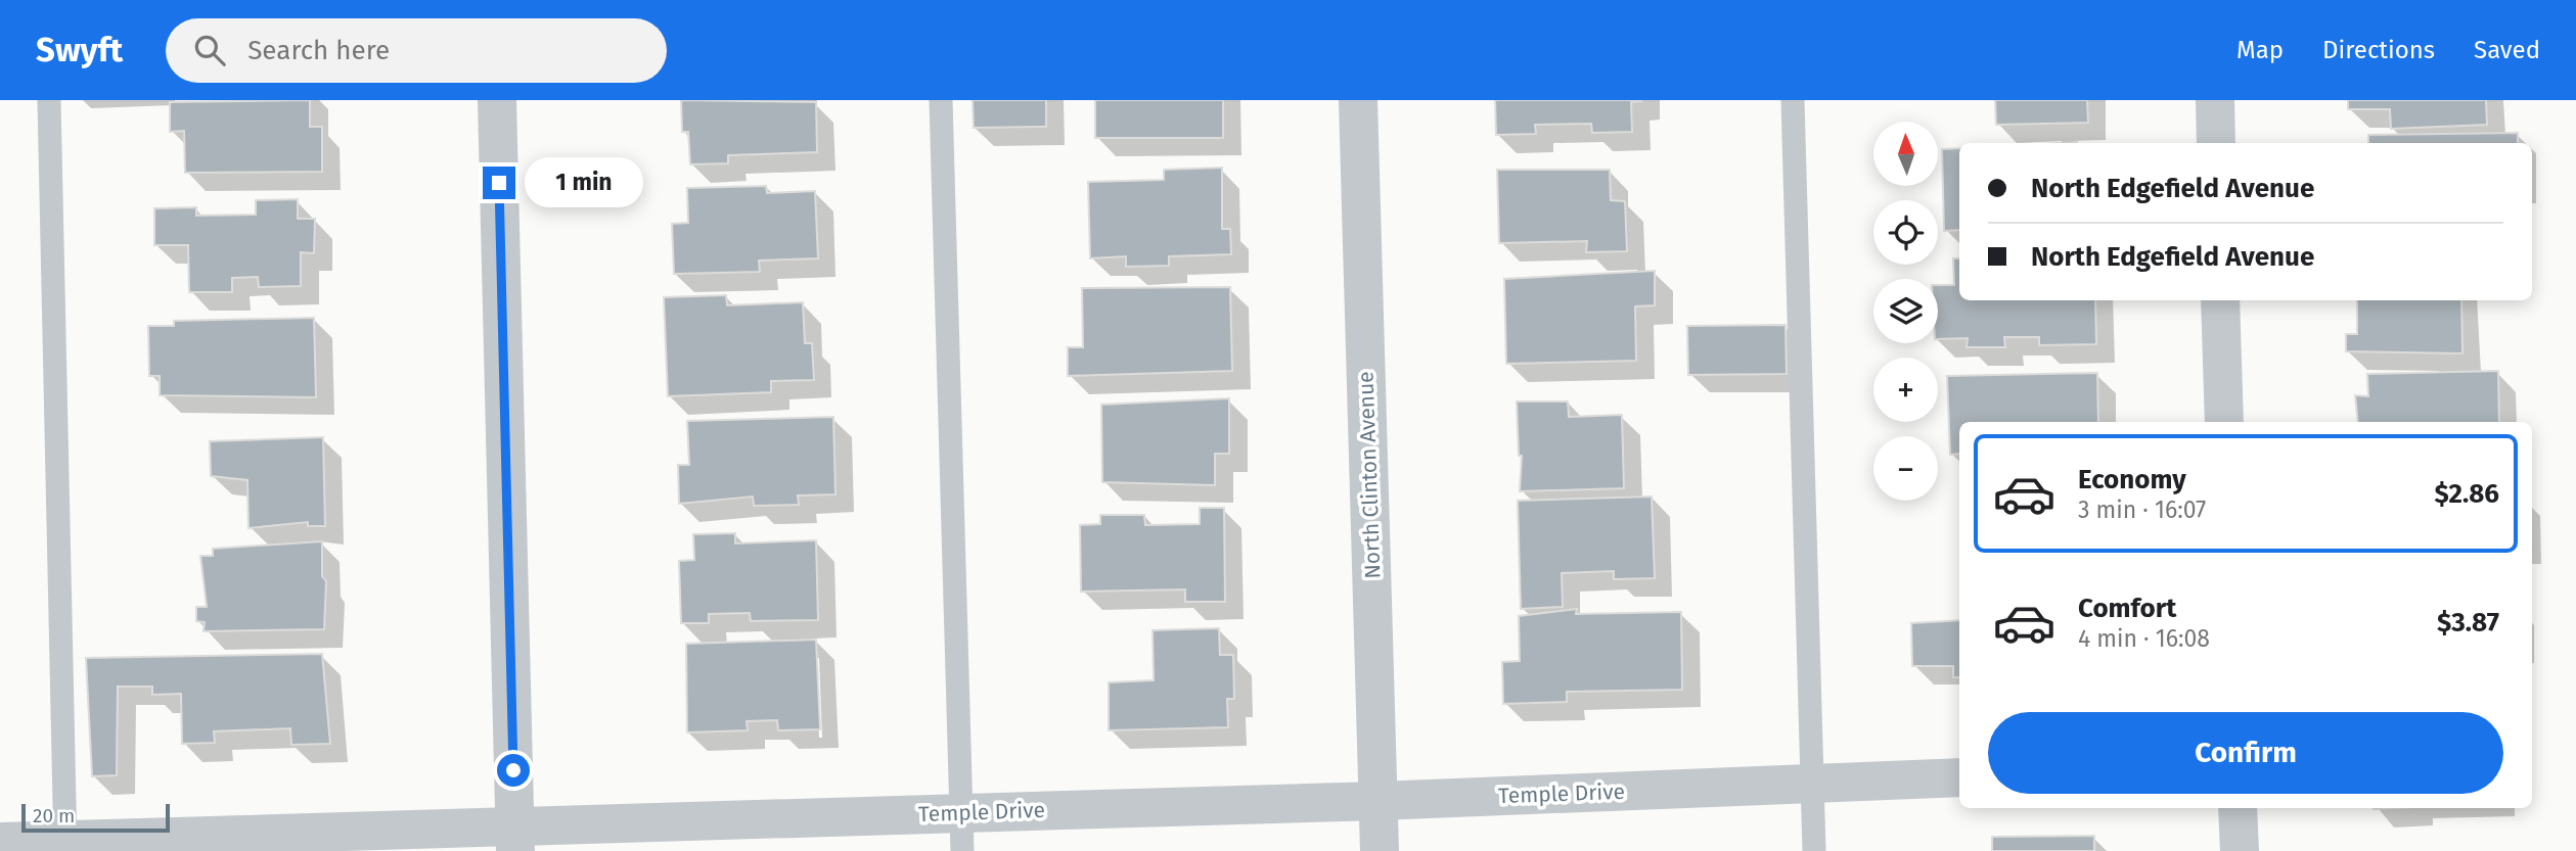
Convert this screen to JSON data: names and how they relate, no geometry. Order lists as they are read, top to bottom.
{
  "streets": {
    "street": ["North Clinton Avenue", "Temple Drive"]
  },
  "crossings": [
    ["North Clinton Avenue", "Temple Drive"]
  ],
  "scale_bar": "20 m",
  "north": "top",
  "page": {
    "header": "Swyft",
    "search": "Search here",
    "nav": ["Map", "Directions", "Saved"],
    "map_buttons": ["+", "−"],
    "banner": ["North Edgefield Avenue", "North Edgefield Avenue"],
    "bubble": "1 min",
    "list": [
      {
        "name": "Economy",
        "note": "3 min · 16:07",
        "value": "$2.86"
      },
      {
        "name": "Comfort",
        "note": "4 min · 16:08",
        "value": "$3.87"
      }
    ],
    "buttons": "Confirm",
    "scale": "20 m"
  }
}
